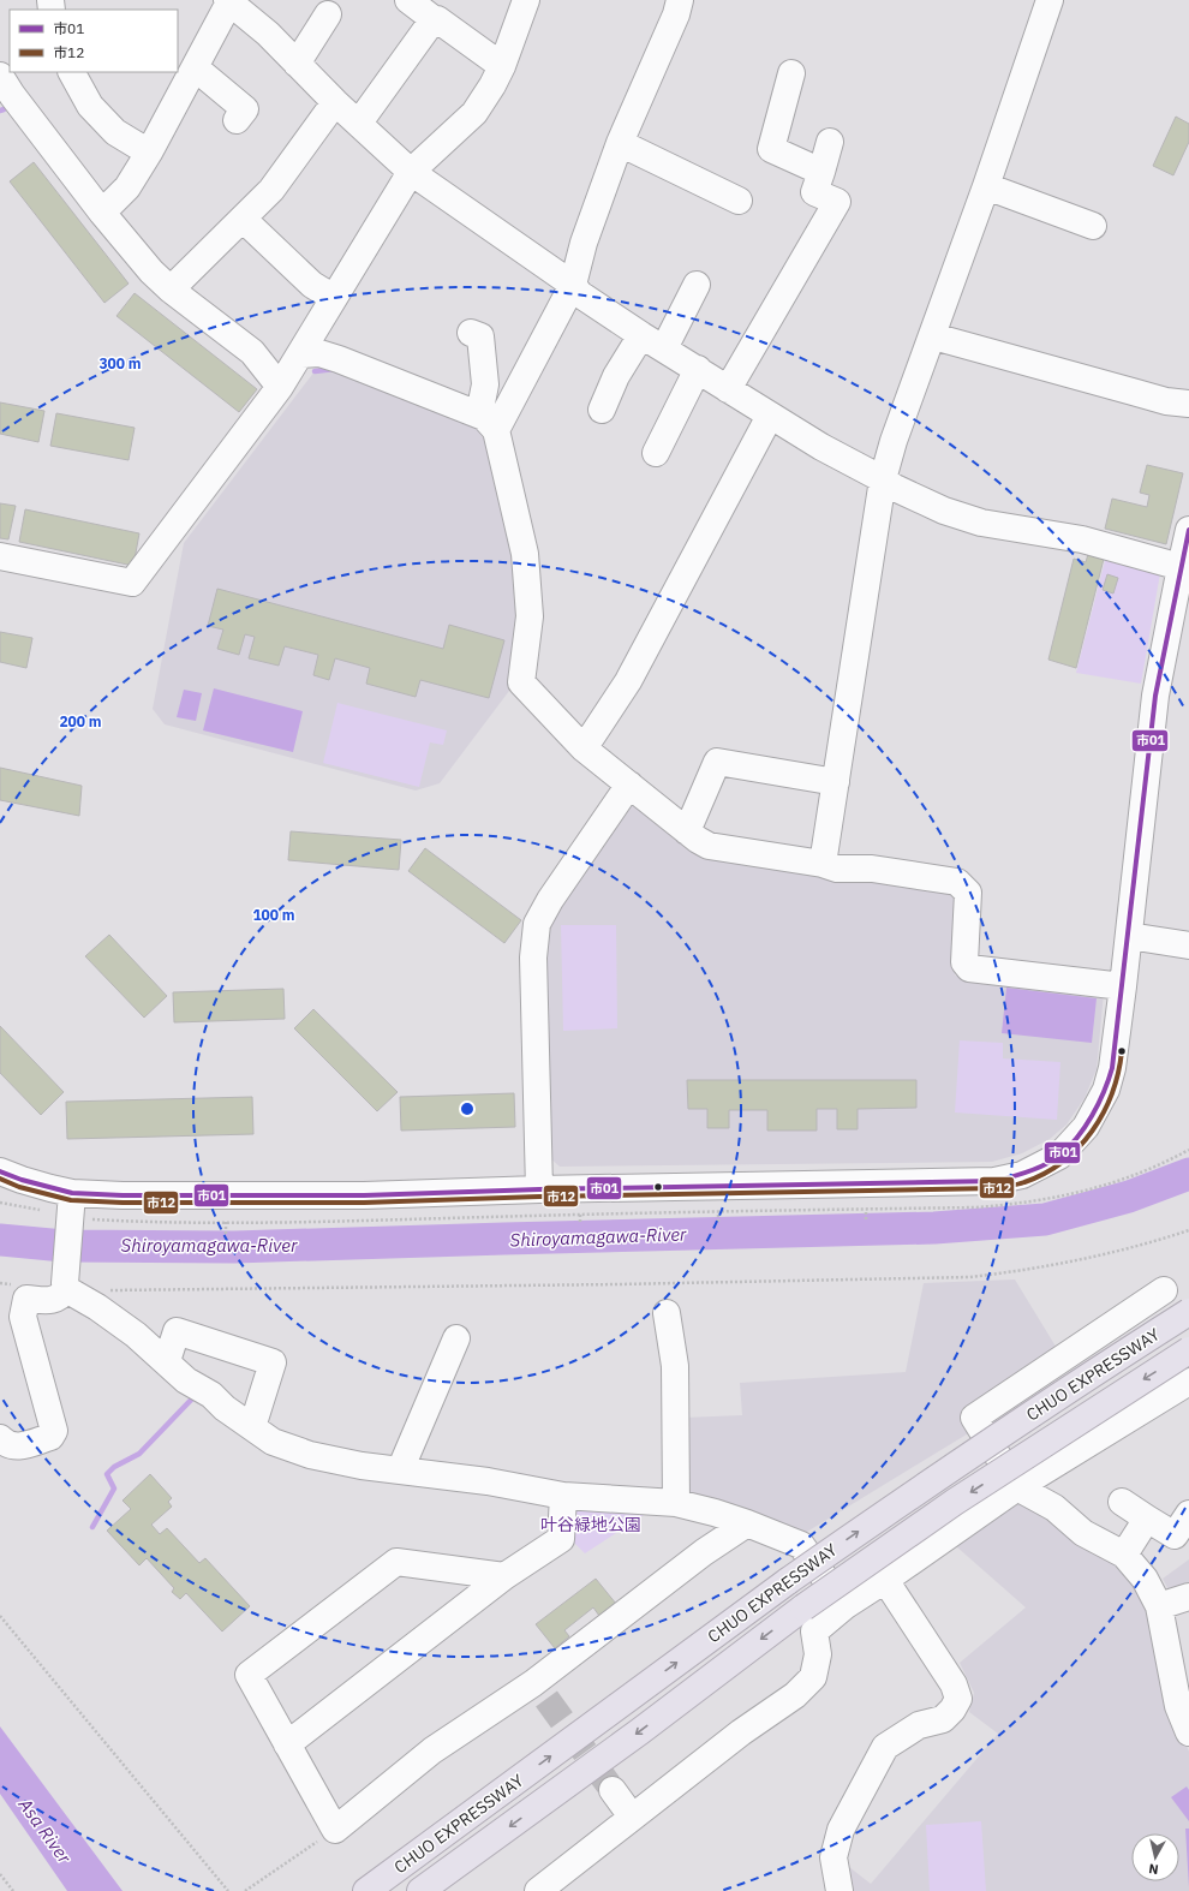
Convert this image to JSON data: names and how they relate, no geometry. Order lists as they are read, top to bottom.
{
  "streets": {
    "highway": ["CHUO EXPRESSWAY"]
  },
  "water": ["Shiroyamagawa-River", "Asa River"],
  "parks": ["叶谷緑地公園"],
  "lines": ["transit line 市01", "transit line 市12"],
  "legend": ["市01", "市12"],
  "north": "bottom",
  "rings": ["300 m", "200 m", "100 m"]
}
